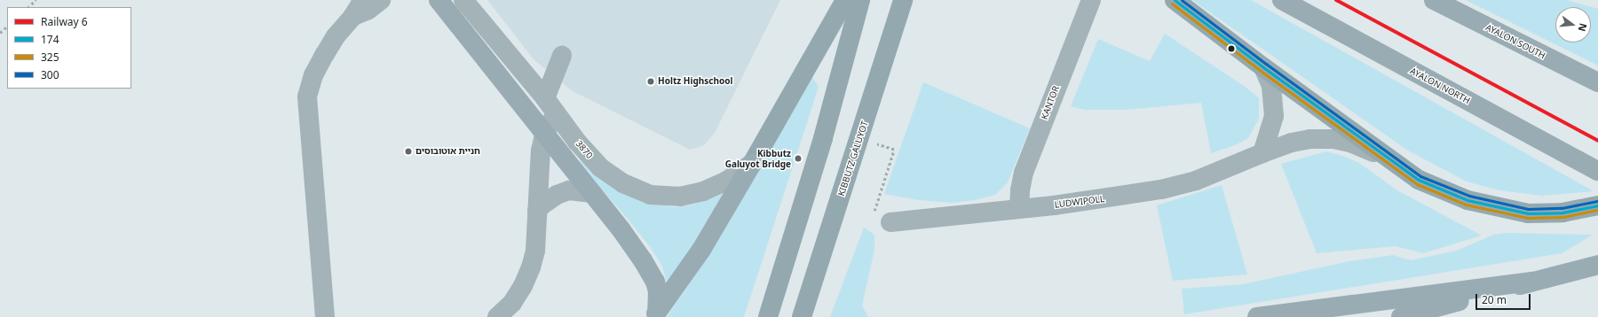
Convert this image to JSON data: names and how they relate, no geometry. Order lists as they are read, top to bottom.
{
  "streets": {
    "highway": ["AYALON SOUTH", "AYALON NORTH"],
    "main road": ["KIBBUTZ GALUYOT"],
    "street": ["KANTOR", "3870", "LUDWIPOLL"]
  },
  "crossings": [
    ["KANTOR", "LUDWIPOLL"]
  ],
  "places": ["Holtz Highschool", "חניית אוטובוסים", "Kibbutz Galuyot Bridge"],
  "lines": [
    "rail line 6",
    "transit line 174",
    "transit line 300",
    "transit line 325"
  ],
  "legend": [
    "Railway 6",
    "174",
    "325",
    "300"
  ],
  "scale_bar": "20 m",
  "north": "right"
}
